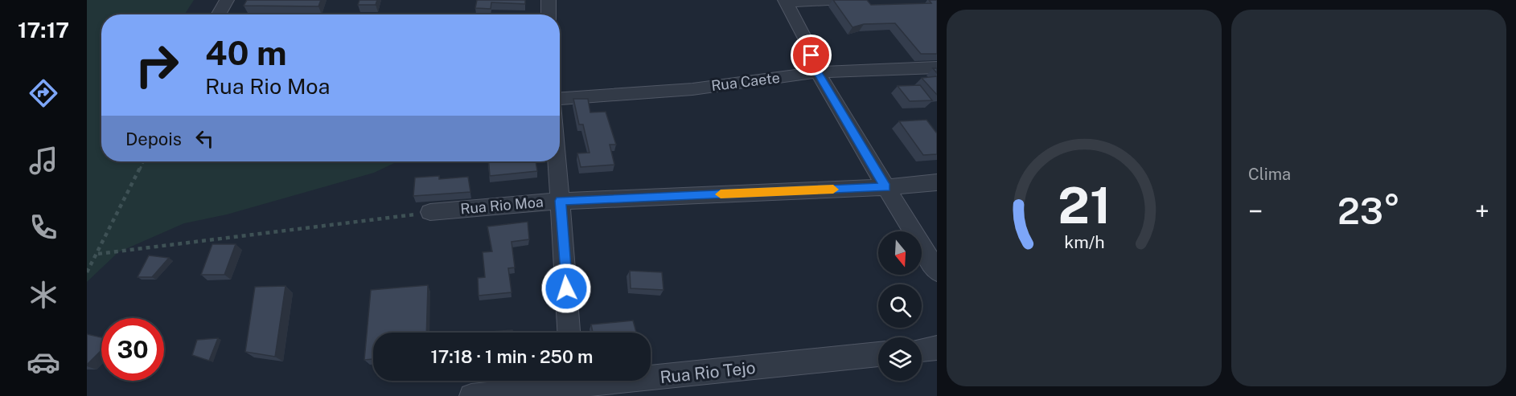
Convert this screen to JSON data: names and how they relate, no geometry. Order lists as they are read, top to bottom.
{
  "streets": {
    "street": ["Rua Caete", "Rua Rio Moa", "Rua Rio Tejo"]
  },
  "north": "bottom",
  "page": {
    "tabs": "17:17",
    "tile": "Clima",
    "turn": ["40 m", "Rua Rio Moa"],
    "then": "Depois",
    "heat": ["−", "23°", "+"],
    "limit": "30",
    "trip": "17:18 · 1 min · 250 m",
    "gauge": ["21", "km/h"]
  }
}
